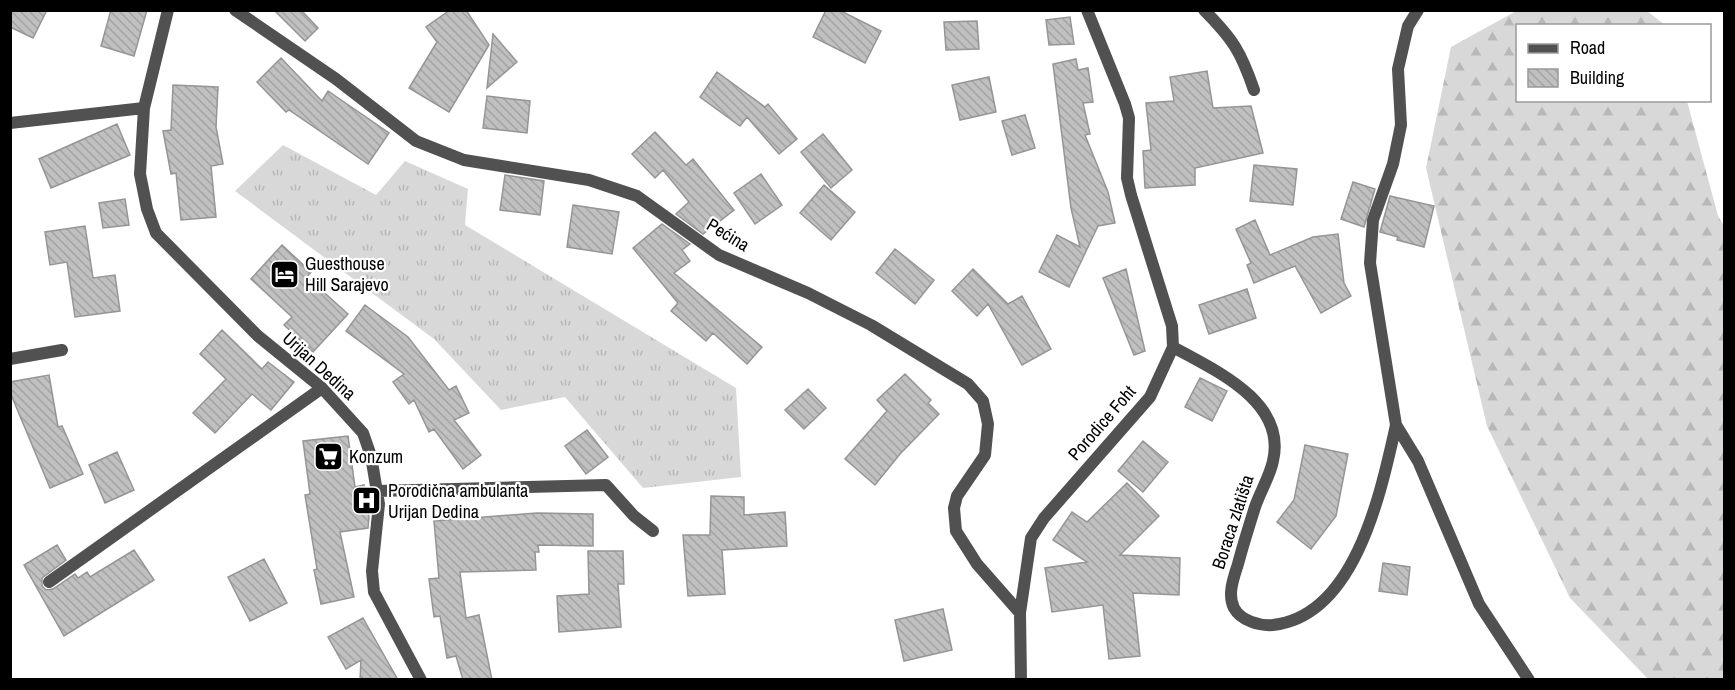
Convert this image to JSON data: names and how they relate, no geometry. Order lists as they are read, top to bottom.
{
  "streets": {
    "street": [
      "Pećina",
      "Urijan Dedina",
      "Porodice Foht",
      "Boraca zlatišta"
    ]
  },
  "crossings": [
    ["Pećina", "Porodice Foht"],
    ["Porodice Foht", "Boraca zlatišta"]
  ],
  "places": {
    "hotel": ["Guesthouse Hill Sarajevo"],
    "supermarket": ["Konzum"],
    "hospital": ["Porodična ambulanta Urijan Dedina"]
  },
  "legend": ["Road", "Building"]
}
